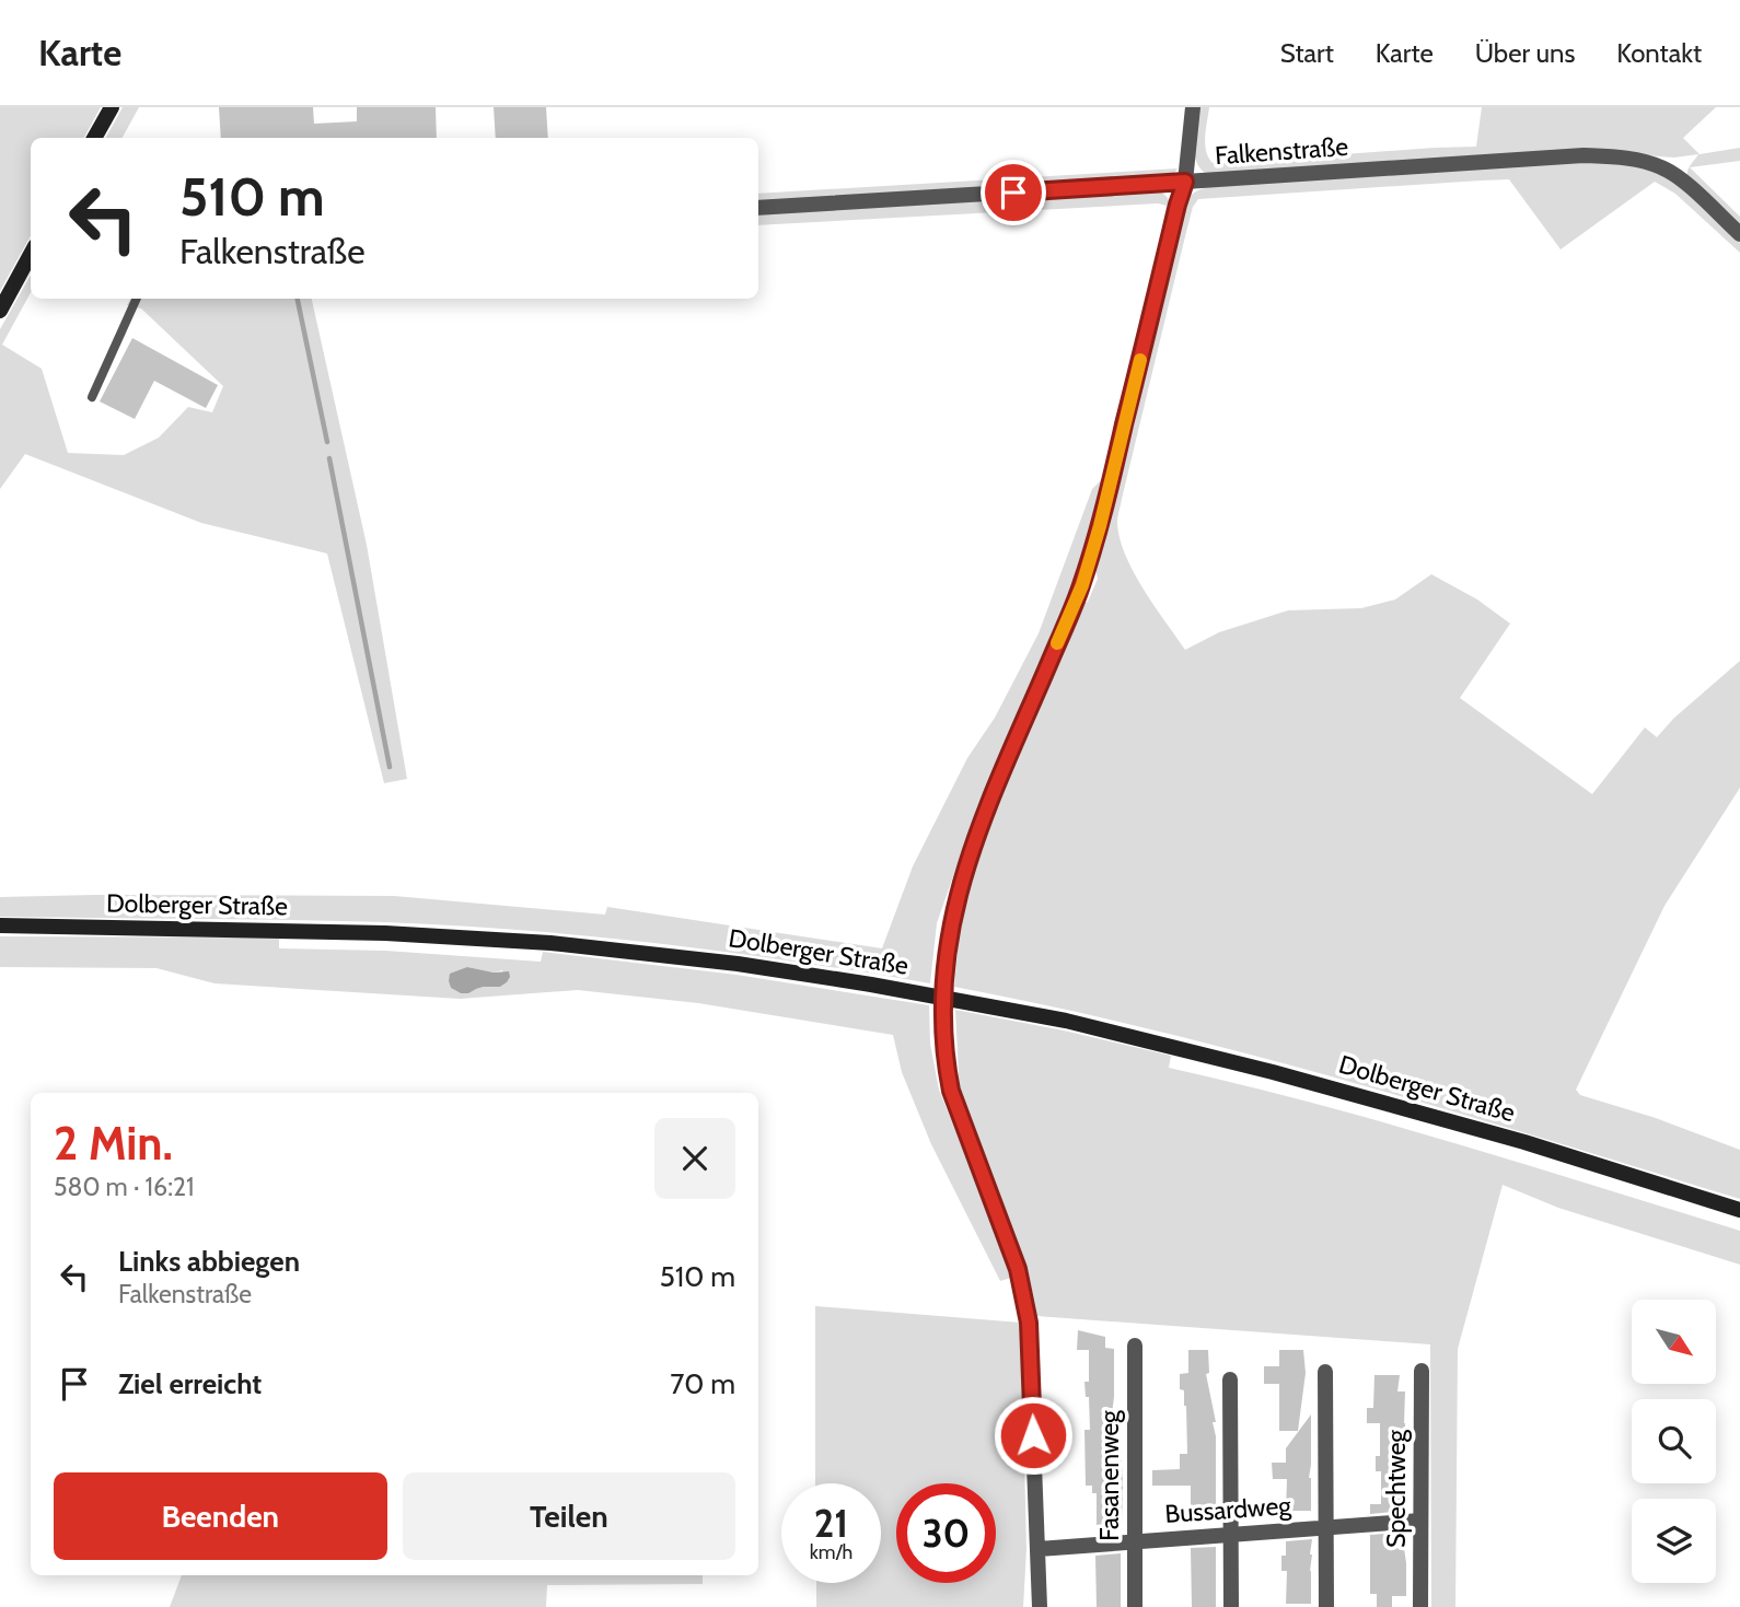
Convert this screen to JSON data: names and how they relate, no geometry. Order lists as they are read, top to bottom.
{
  "streets": {
    "main road": ["Dolberger Straße"],
    "street": [
      "Falkenstraße",
      "Fasanenweg",
      "Spechtweg",
      "Bussardweg"
    ]
  },
  "crossings": [
    ["Fasanenweg", "Bussardweg"],
    ["Spechtweg", "Bussardweg"]
  ],
  "north": "bottom right",
  "page": {
    "header": "Karte",
    "nav": [
      "Start",
      "Karte",
      "Über uns",
      "Kontakt"
    ],
    "turn": ["510 m", "Falkenstraße"],
    "heading": ["2 Min.", "580 m · 16:21"],
    "list": [
      {
        "name": "Links abbiegen",
        "note": "Falkenstraße",
        "value": "510 m"
      },
      {
        "name": "Ziel erreicht",
        "value": "70 m"
      }
    ],
    "buttons": ["Beenden", "Teilen"],
    "speed": "21 km/h",
    "limit": "30"
  }
}
